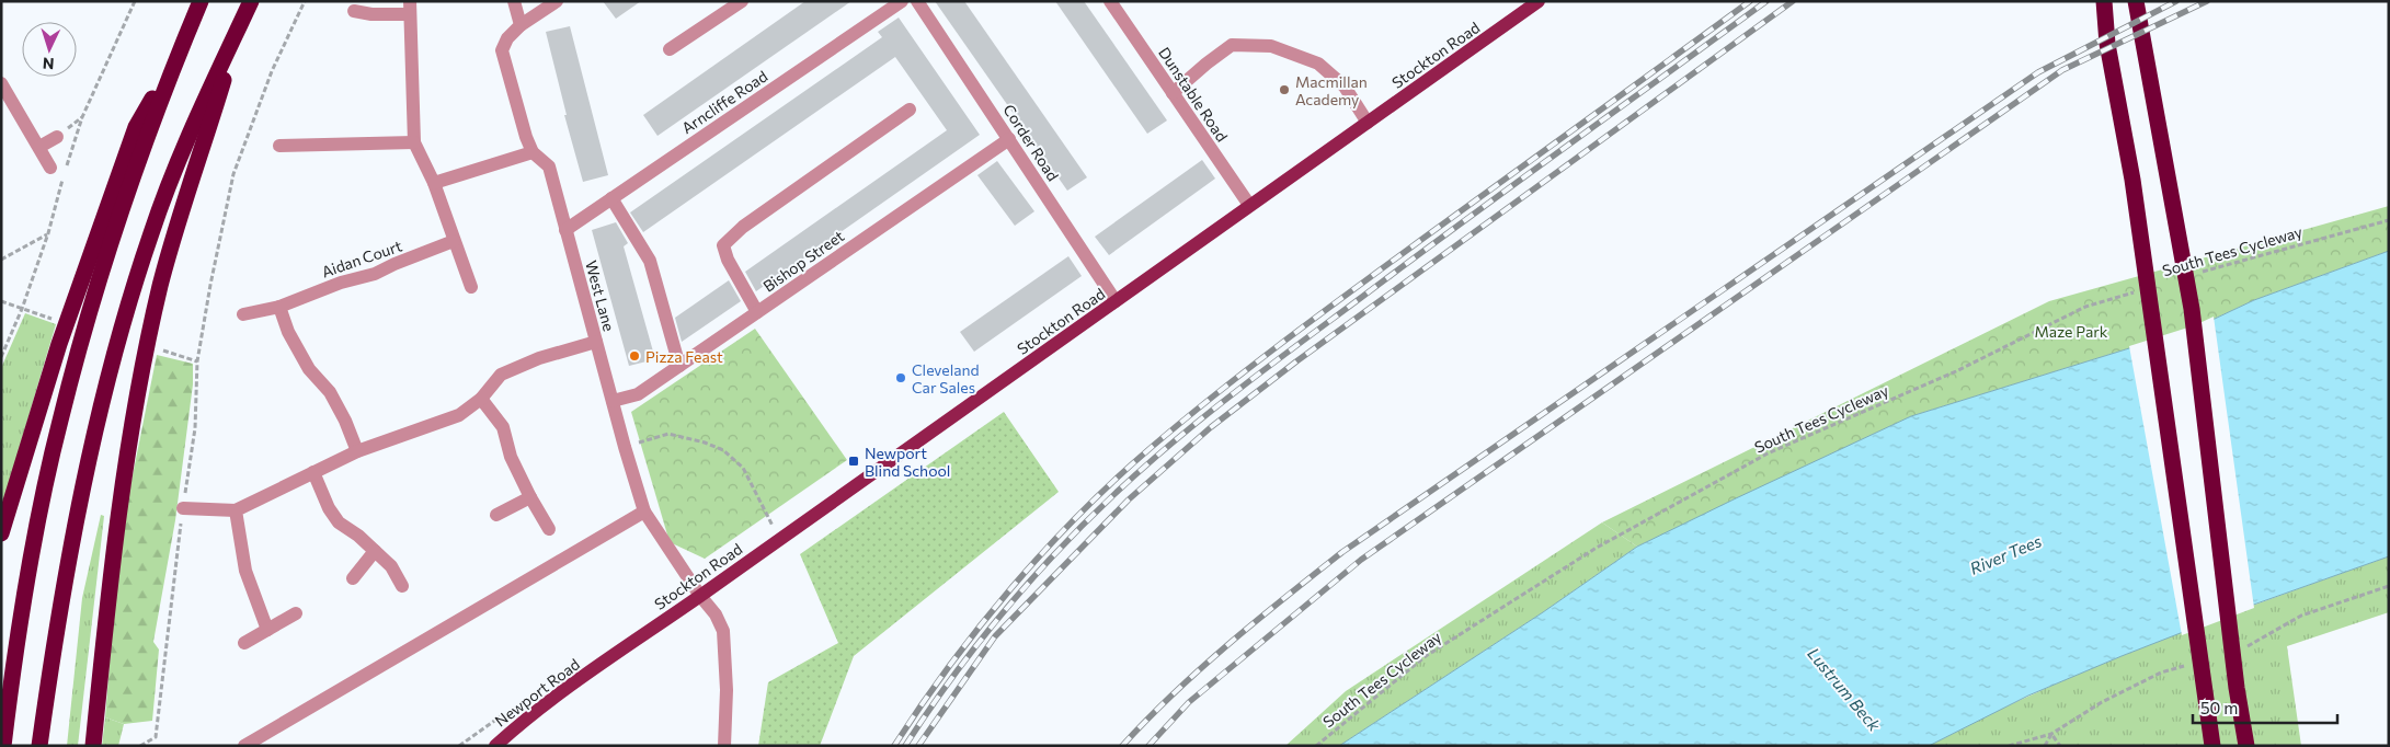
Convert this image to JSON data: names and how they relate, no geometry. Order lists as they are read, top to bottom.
{
  "streets": {
    "main road": ["Stockton Road", "Newport Road"],
    "street": [
      "Dunstable Road",
      "Arncliffe Road",
      "Corder Road",
      "Aidan Court",
      "Bishop Street",
      "West Lane"
    ],
    "path": ["South Tees Cycleway"]
  },
  "crossings": [
    ["Stockton Road", "Dunstable Road"],
    ["Stockton Road", "Corder Road"],
    ["Stockton Road", "West Lane"],
    ["Stockton Road", "Newport Road"],
    ["Arncliffe Road", "West Lane"],
    ["Corder Road", "Bishop Street"],
    ["Bishop Street", "West Lane"]
  ],
  "water": ["River Tees", "Lustrum Beck"],
  "parks": ["Maze Park"],
  "places": {
    "other": ["Macmillan Academy", "Pizza Feast", "Cleveland Car Sales"],
    "transit": ["Newport Blind School"]
  },
  "scale_bar": "50 m",
  "north": "bottom"
}
